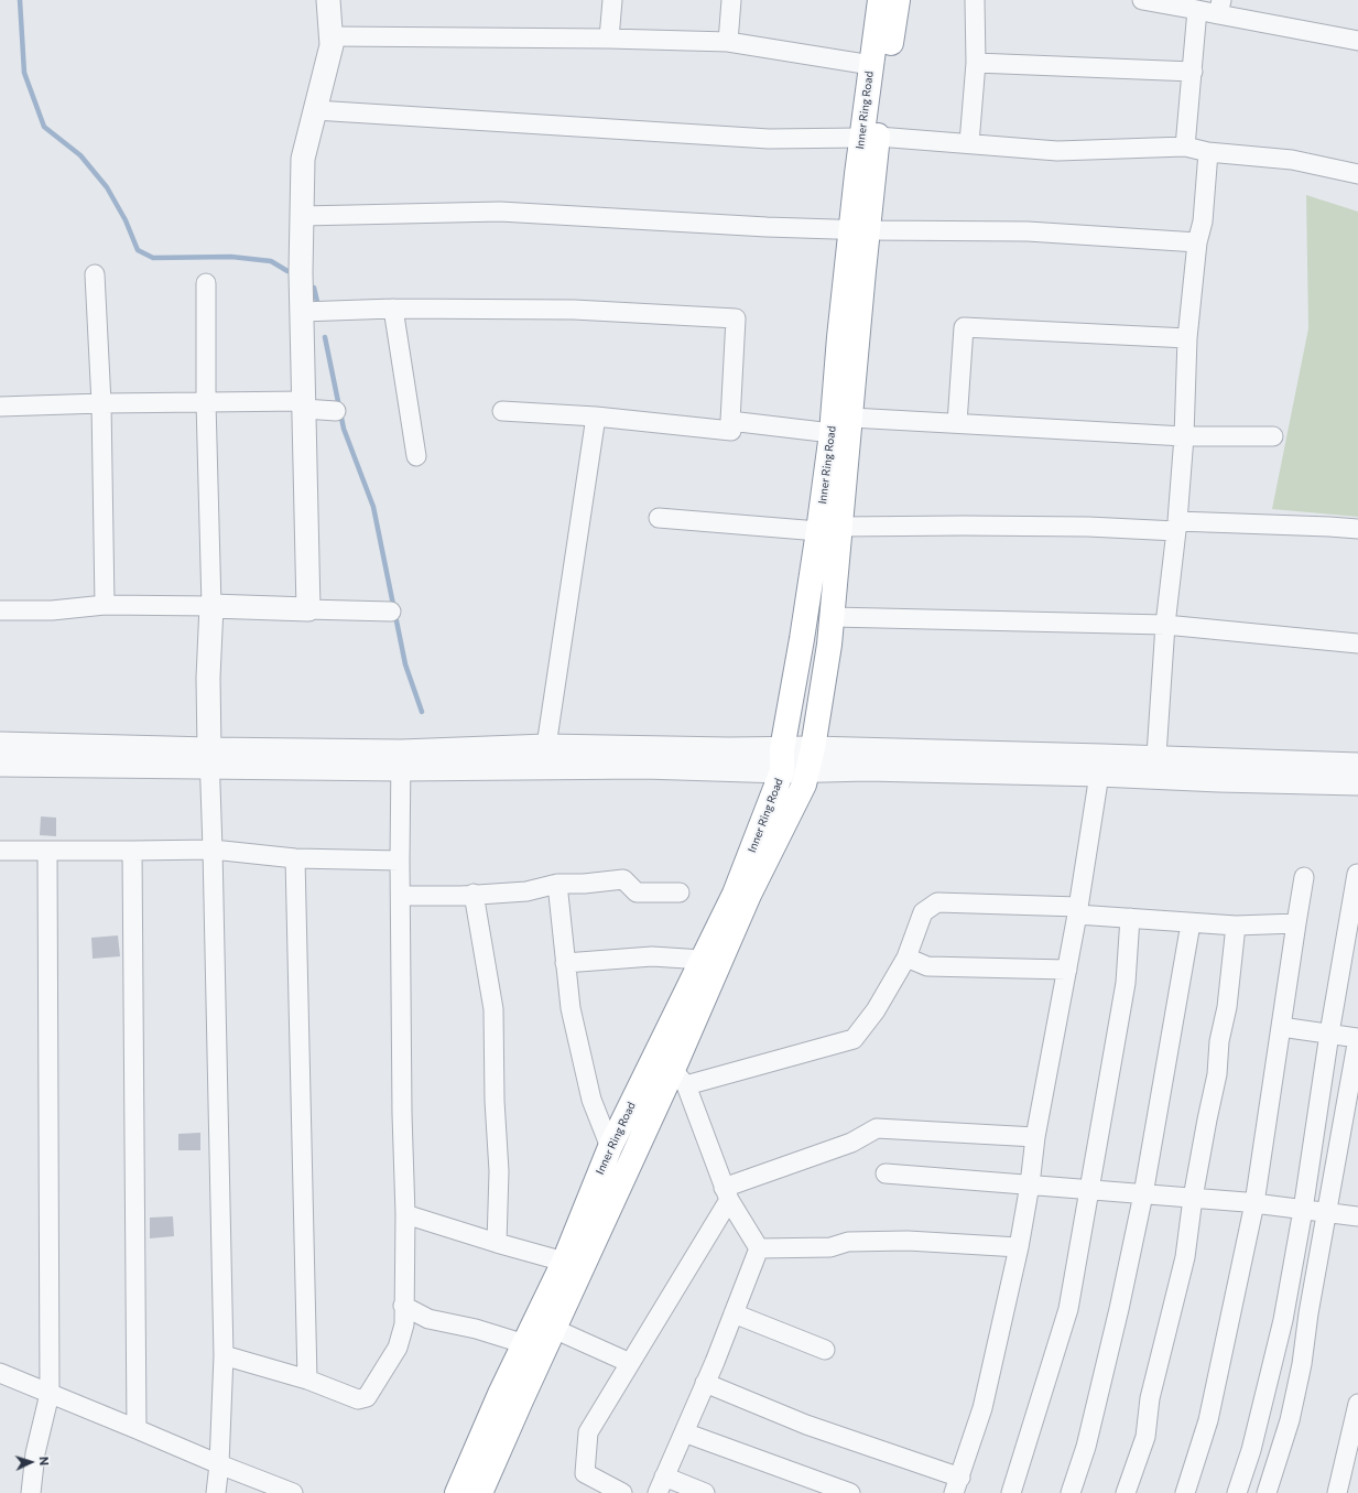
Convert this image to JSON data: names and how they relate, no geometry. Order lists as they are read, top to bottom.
{
  "streets": {
    "highway": ["Inner Ring Road"]
  },
  "north": "right"
}
